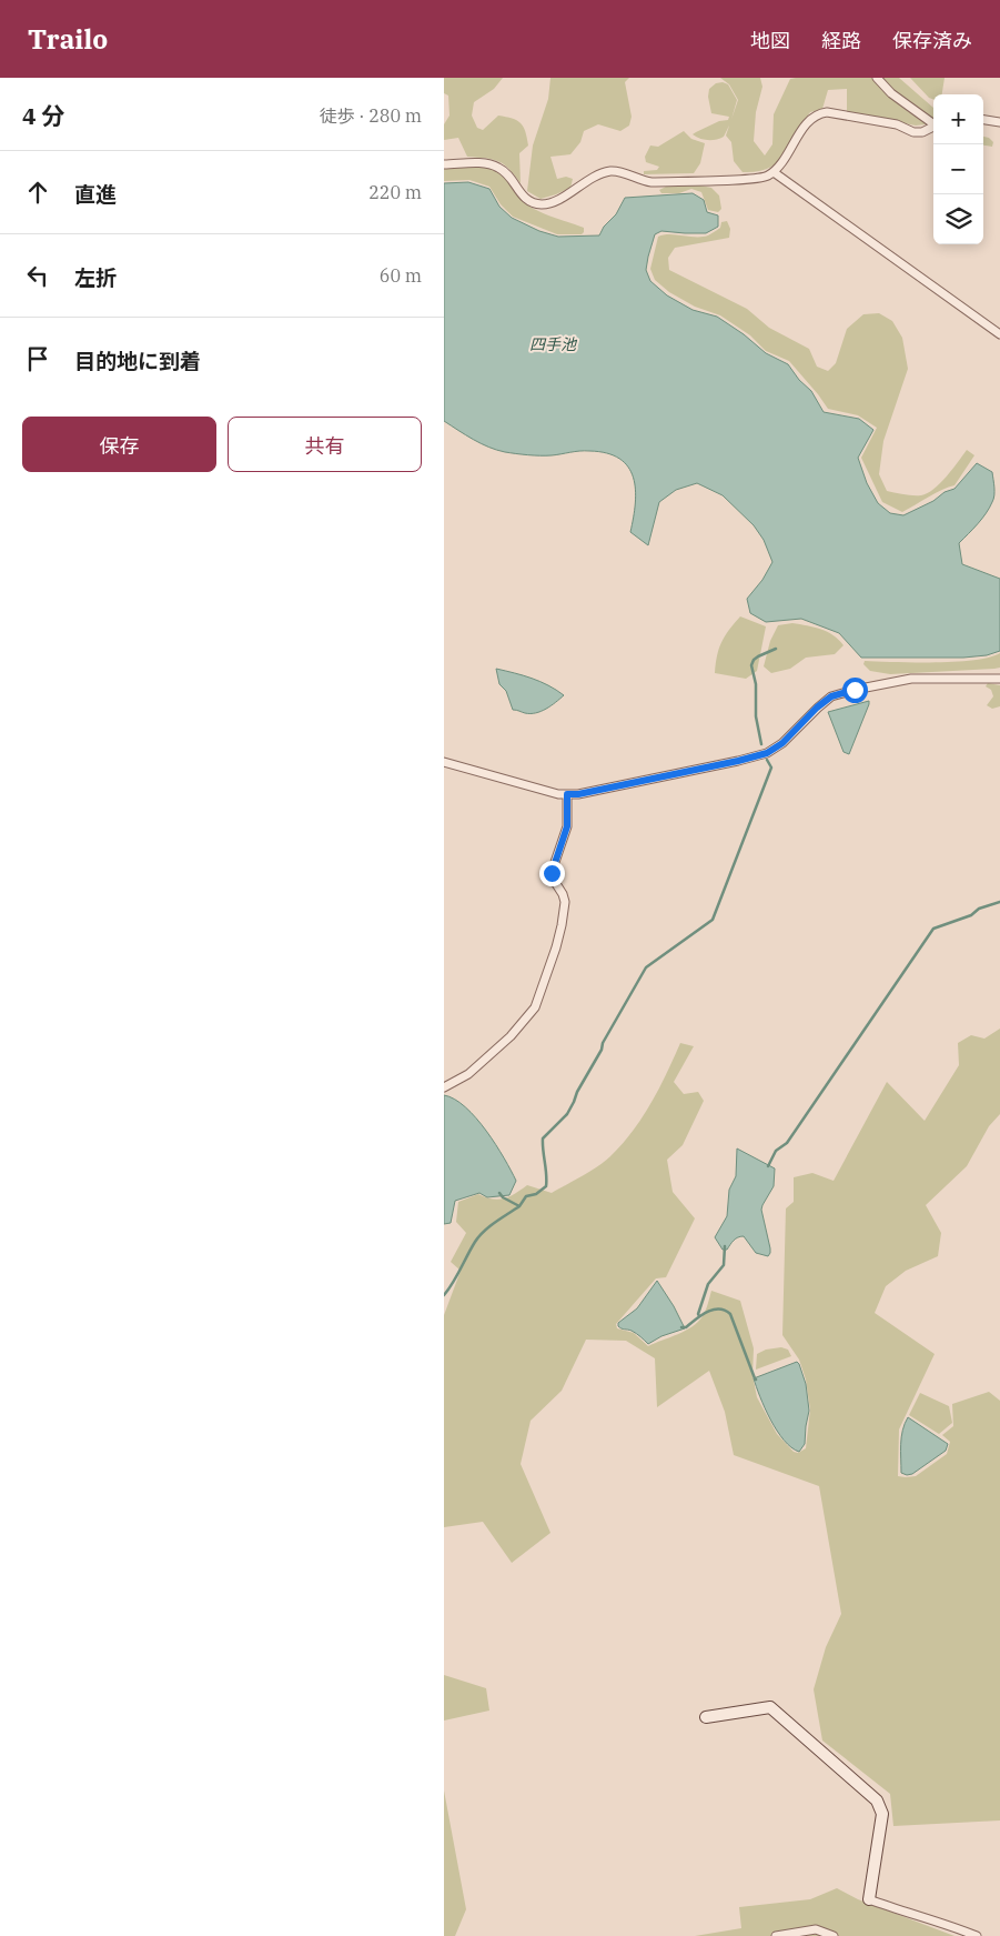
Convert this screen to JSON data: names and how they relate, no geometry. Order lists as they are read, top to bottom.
{
  "water": ["四手池"],
  "page": {
    "header": "Trailo",
    "nav": ["地図", "経路", "保存済み"],
    "heading": ["4 分", "徒歩 · 280 m"],
    "map_buttons": ["+", "−"],
    "list": [
      ["直進", "220 m"],
      ["左折", "60 m"],
      "目的地に到着"
    ],
    "buttons": ["保存", "共有"]
  }
}
